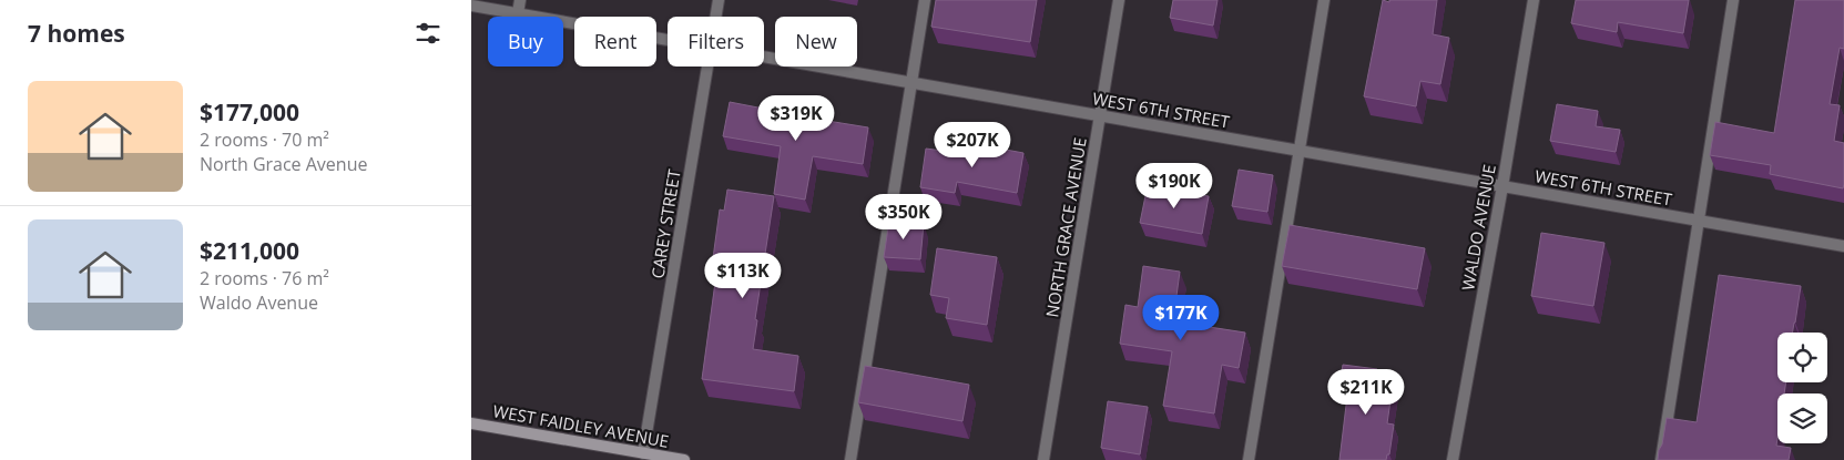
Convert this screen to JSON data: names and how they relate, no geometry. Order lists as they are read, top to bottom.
{
  "streets": {
    "street": [
      "WEST 6TH STREET",
      "CAREY STREET",
      "NORTH GRACE AVENUE",
      "WALDO AVENUE",
      "WEST FAIDLEY AVENUE"
    ]
  },
  "crossings": [
    ["WEST 6TH STREET", "NORTH GRACE AVENUE"],
    ["WEST 6TH STREET", "WALDO AVENUE"],
    ["CAREY STREET", "WEST FAIDLEY AVENUE"]
  ],
  "page": {
    "heading": "7 homes",
    "chip": [
      "Buy",
      "Rent",
      "Filters",
      "New"
    ],
    "list": [
      {
        "name": "$177,000",
        "note": "2 rooms · 70 m² · North Grace Avenue"
      },
      {
        "name": "$211,000",
        "note": "2 rooms · 76 m² · Waldo Avenue"
      }
    ],
    "price": [
      "$319K",
      "$207K",
      "$190K",
      "$350K",
      "$113K",
      "$177K",
      "$211K"
    ]
  }
}
